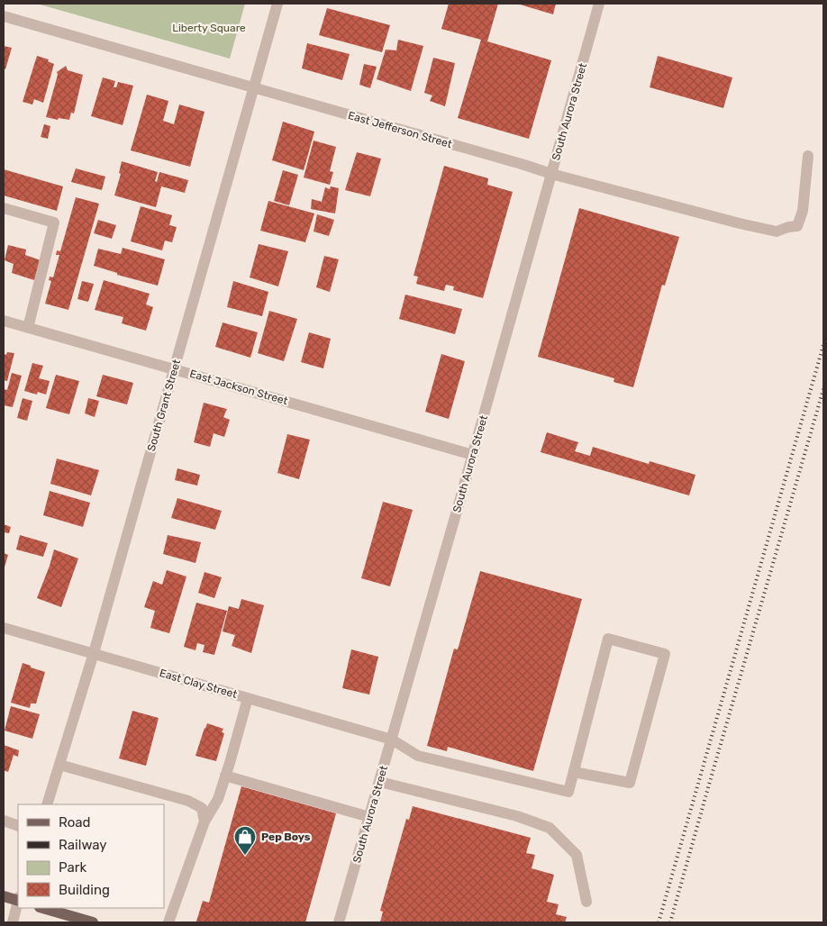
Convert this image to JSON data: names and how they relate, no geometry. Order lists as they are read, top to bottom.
{
  "streets": {
    "street": [
      "South Aurora Street",
      "East Jefferson Street",
      "East Jackson Street",
      "South Grant Street",
      "East Clay Street"
    ]
  },
  "crossings": [
    ["South Aurora Street", "East Jefferson Street"],
    ["South Aurora Street", "East Jackson Street"],
    ["South Aurora Street", "East Clay Street"],
    ["East Jefferson Street", "South Grant Street"],
    ["East Jackson Street", "South Grant Street"],
    ["South Grant Street", "East Clay Street"]
  ],
  "parks": ["Liberty Square"],
  "places": {
    "shop": ["Pep Boys"]
  },
  "legend": [
    "Road",
    "Railway",
    "Park",
    "Building"
  ]
}
